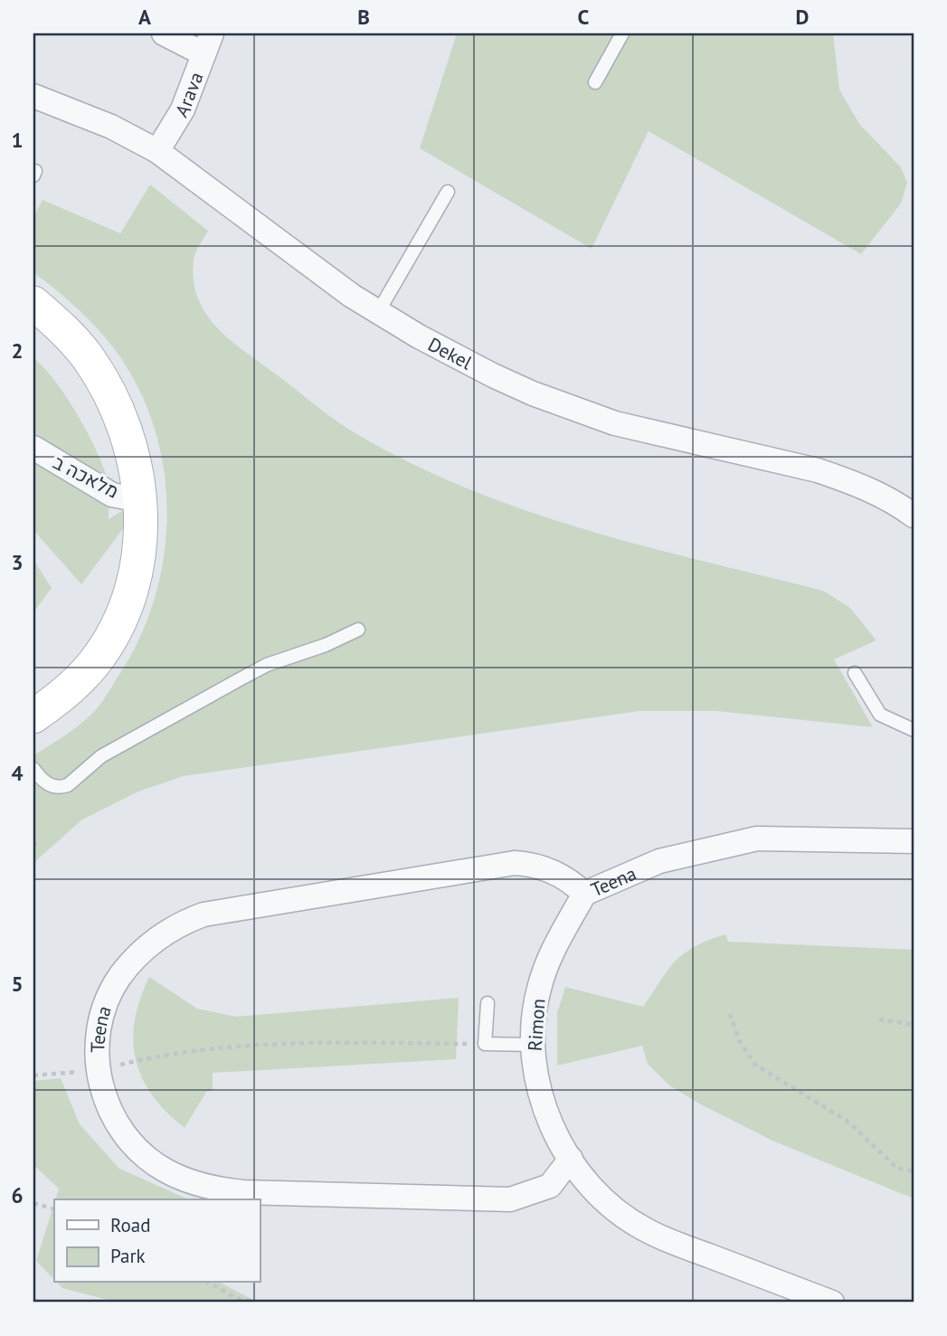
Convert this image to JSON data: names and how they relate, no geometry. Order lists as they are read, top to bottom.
{
  "streets": {
    "street": [
      "Arava",
      "Dekel",
      "מלאכה ב",
      "Teena",
      "Rimon"
    ]
  },
  "crossings": [
    ["Arava", "Dekel"],
    ["Teena", "Rimon"]
  ],
  "legend": ["Road", "Park"],
  "grid": {
    "columns": [
      "A",
      "B",
      "C",
      "D"
    ],
    "rows": [
      "1",
      "2",
      "3",
      "4",
      "5",
      "6"
    ]
  }
}
